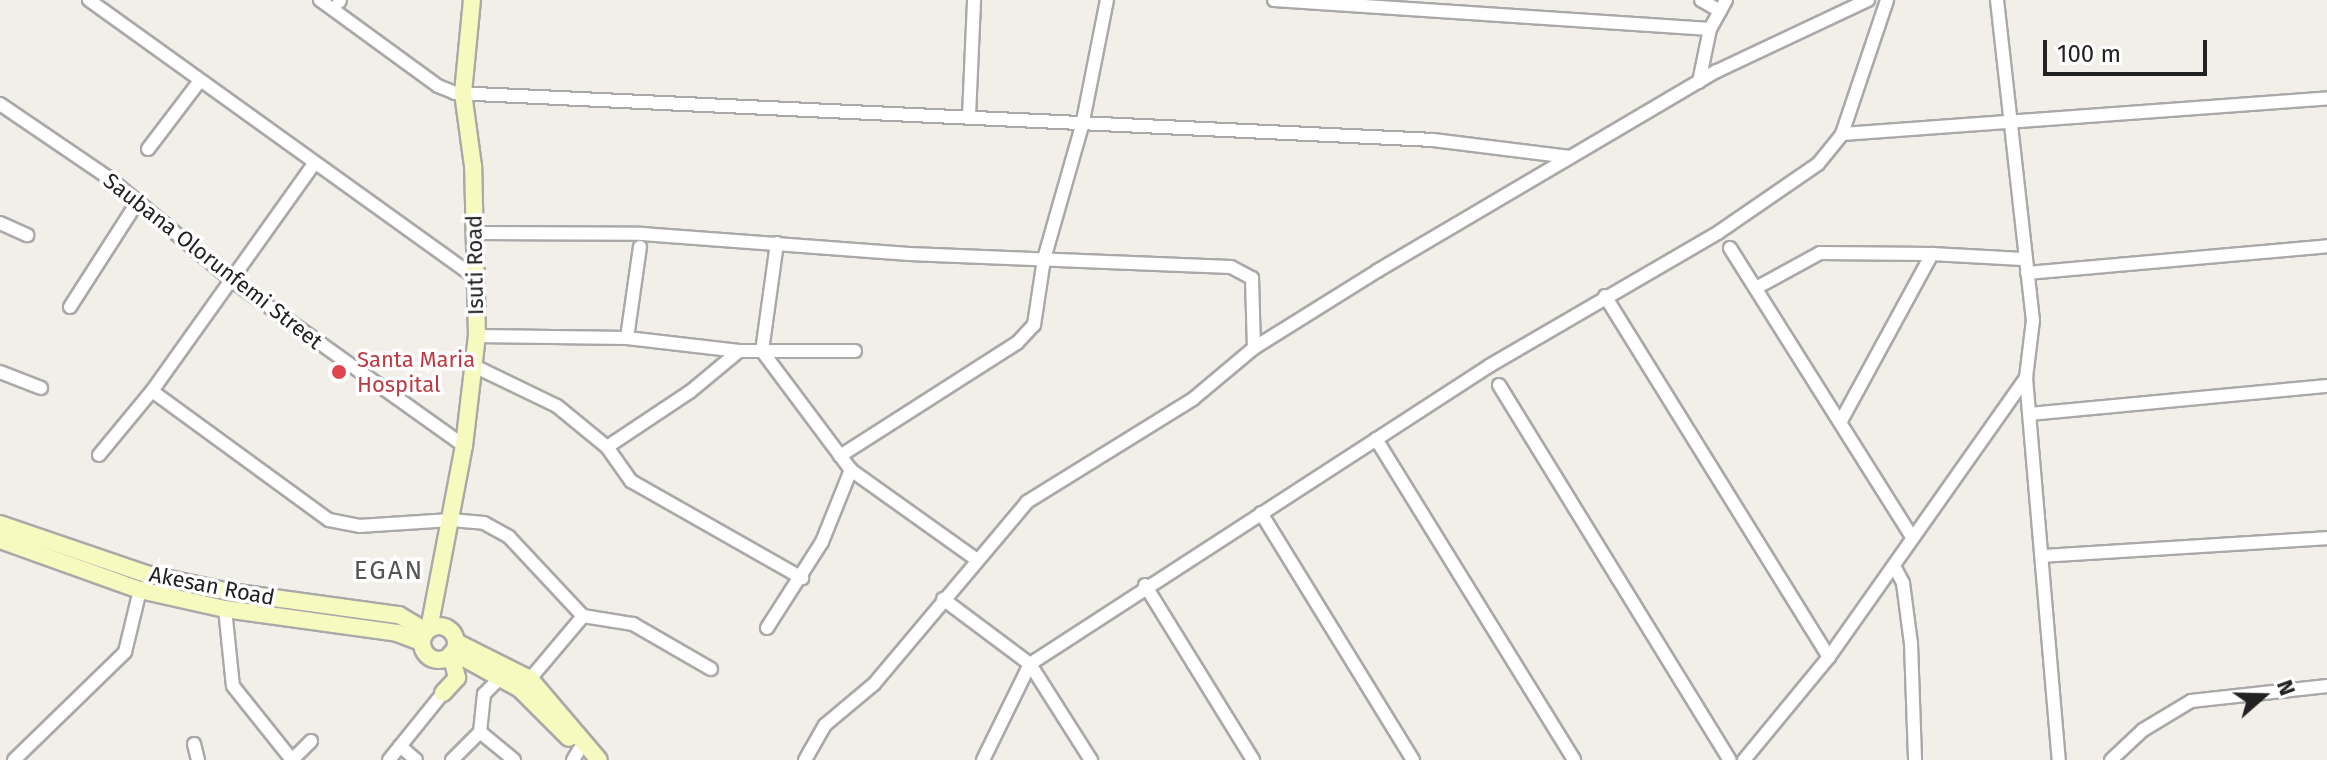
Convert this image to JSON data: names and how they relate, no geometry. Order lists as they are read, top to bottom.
{
  "streets": {
    "street": ["Saubana Olorunfemi Street", "Isuti Road", "Akesan Road"]
  },
  "crossings": [
    ["Saubana Olorunfemi Street", "Isuti Road"],
    ["Isuti Road", "Akesan Road"]
  ],
  "districts": ["EGAN"],
  "places": ["Santa Maria Hospital"],
  "scale_bar": "100 m",
  "north": "right"
}
